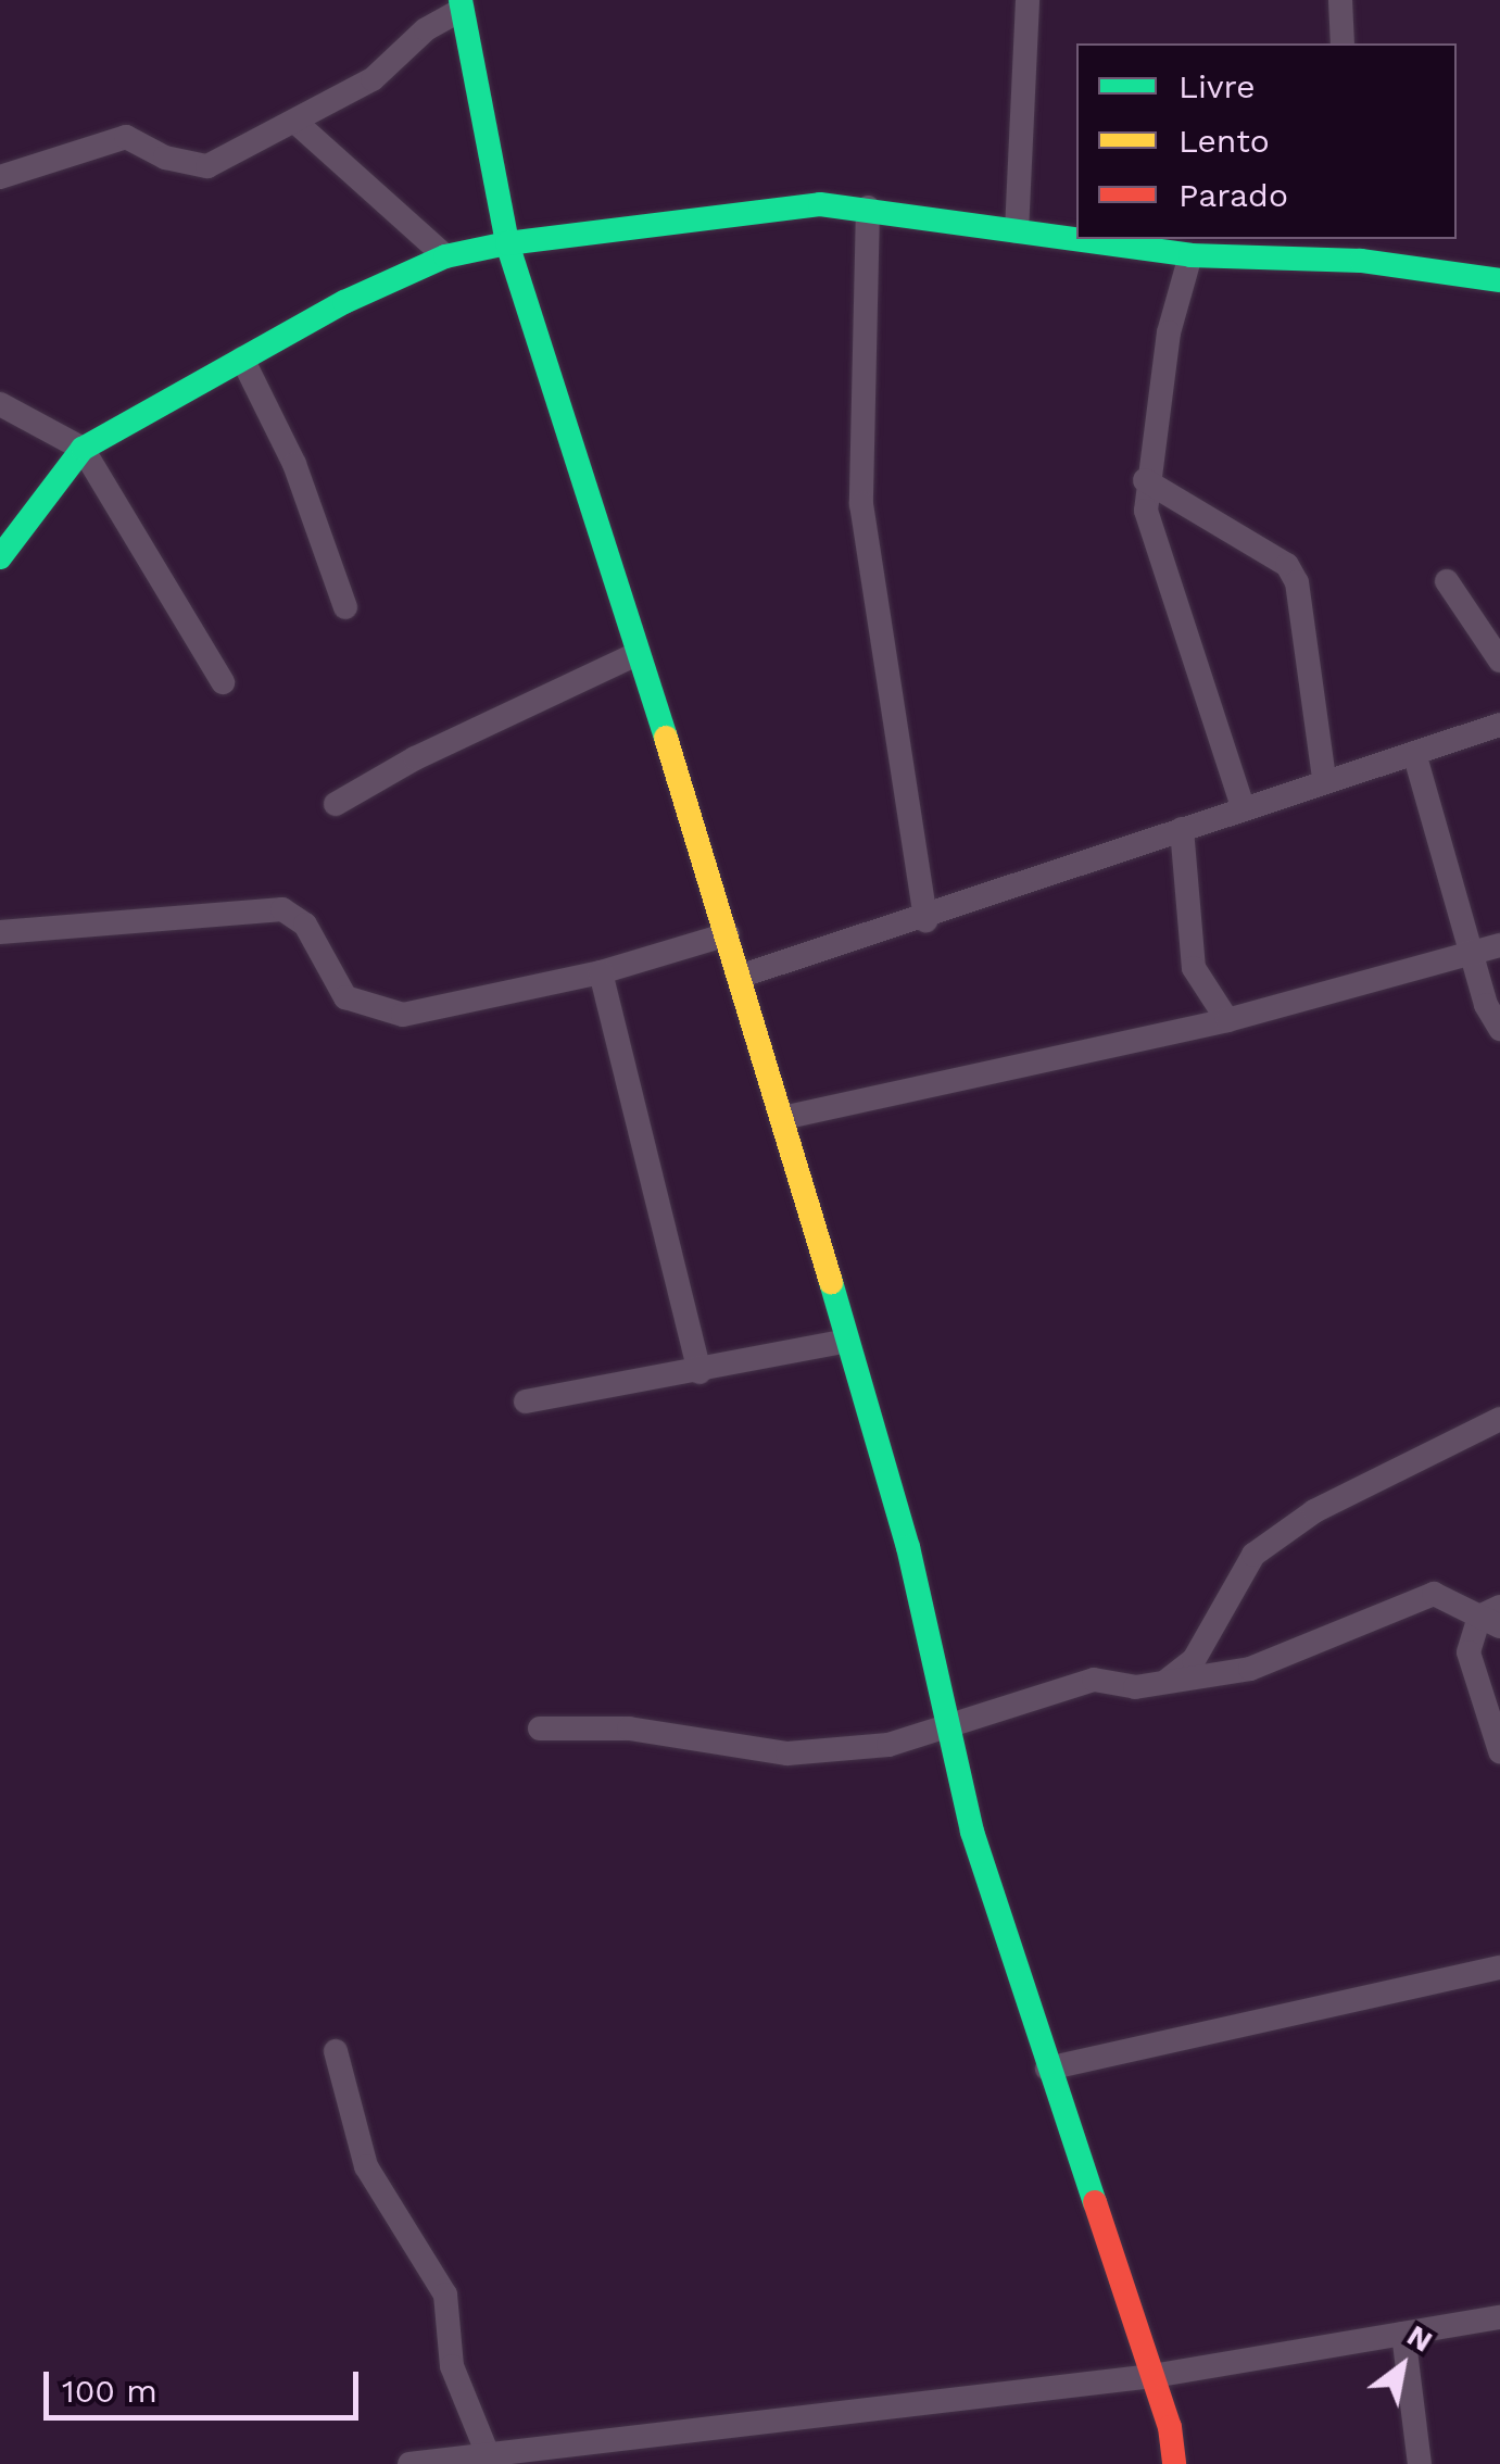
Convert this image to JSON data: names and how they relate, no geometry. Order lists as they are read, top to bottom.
{
  "legend": ["Livre", "Lento", "Parado"],
  "scale_bar": "100 m",
  "north": "top right"
}
